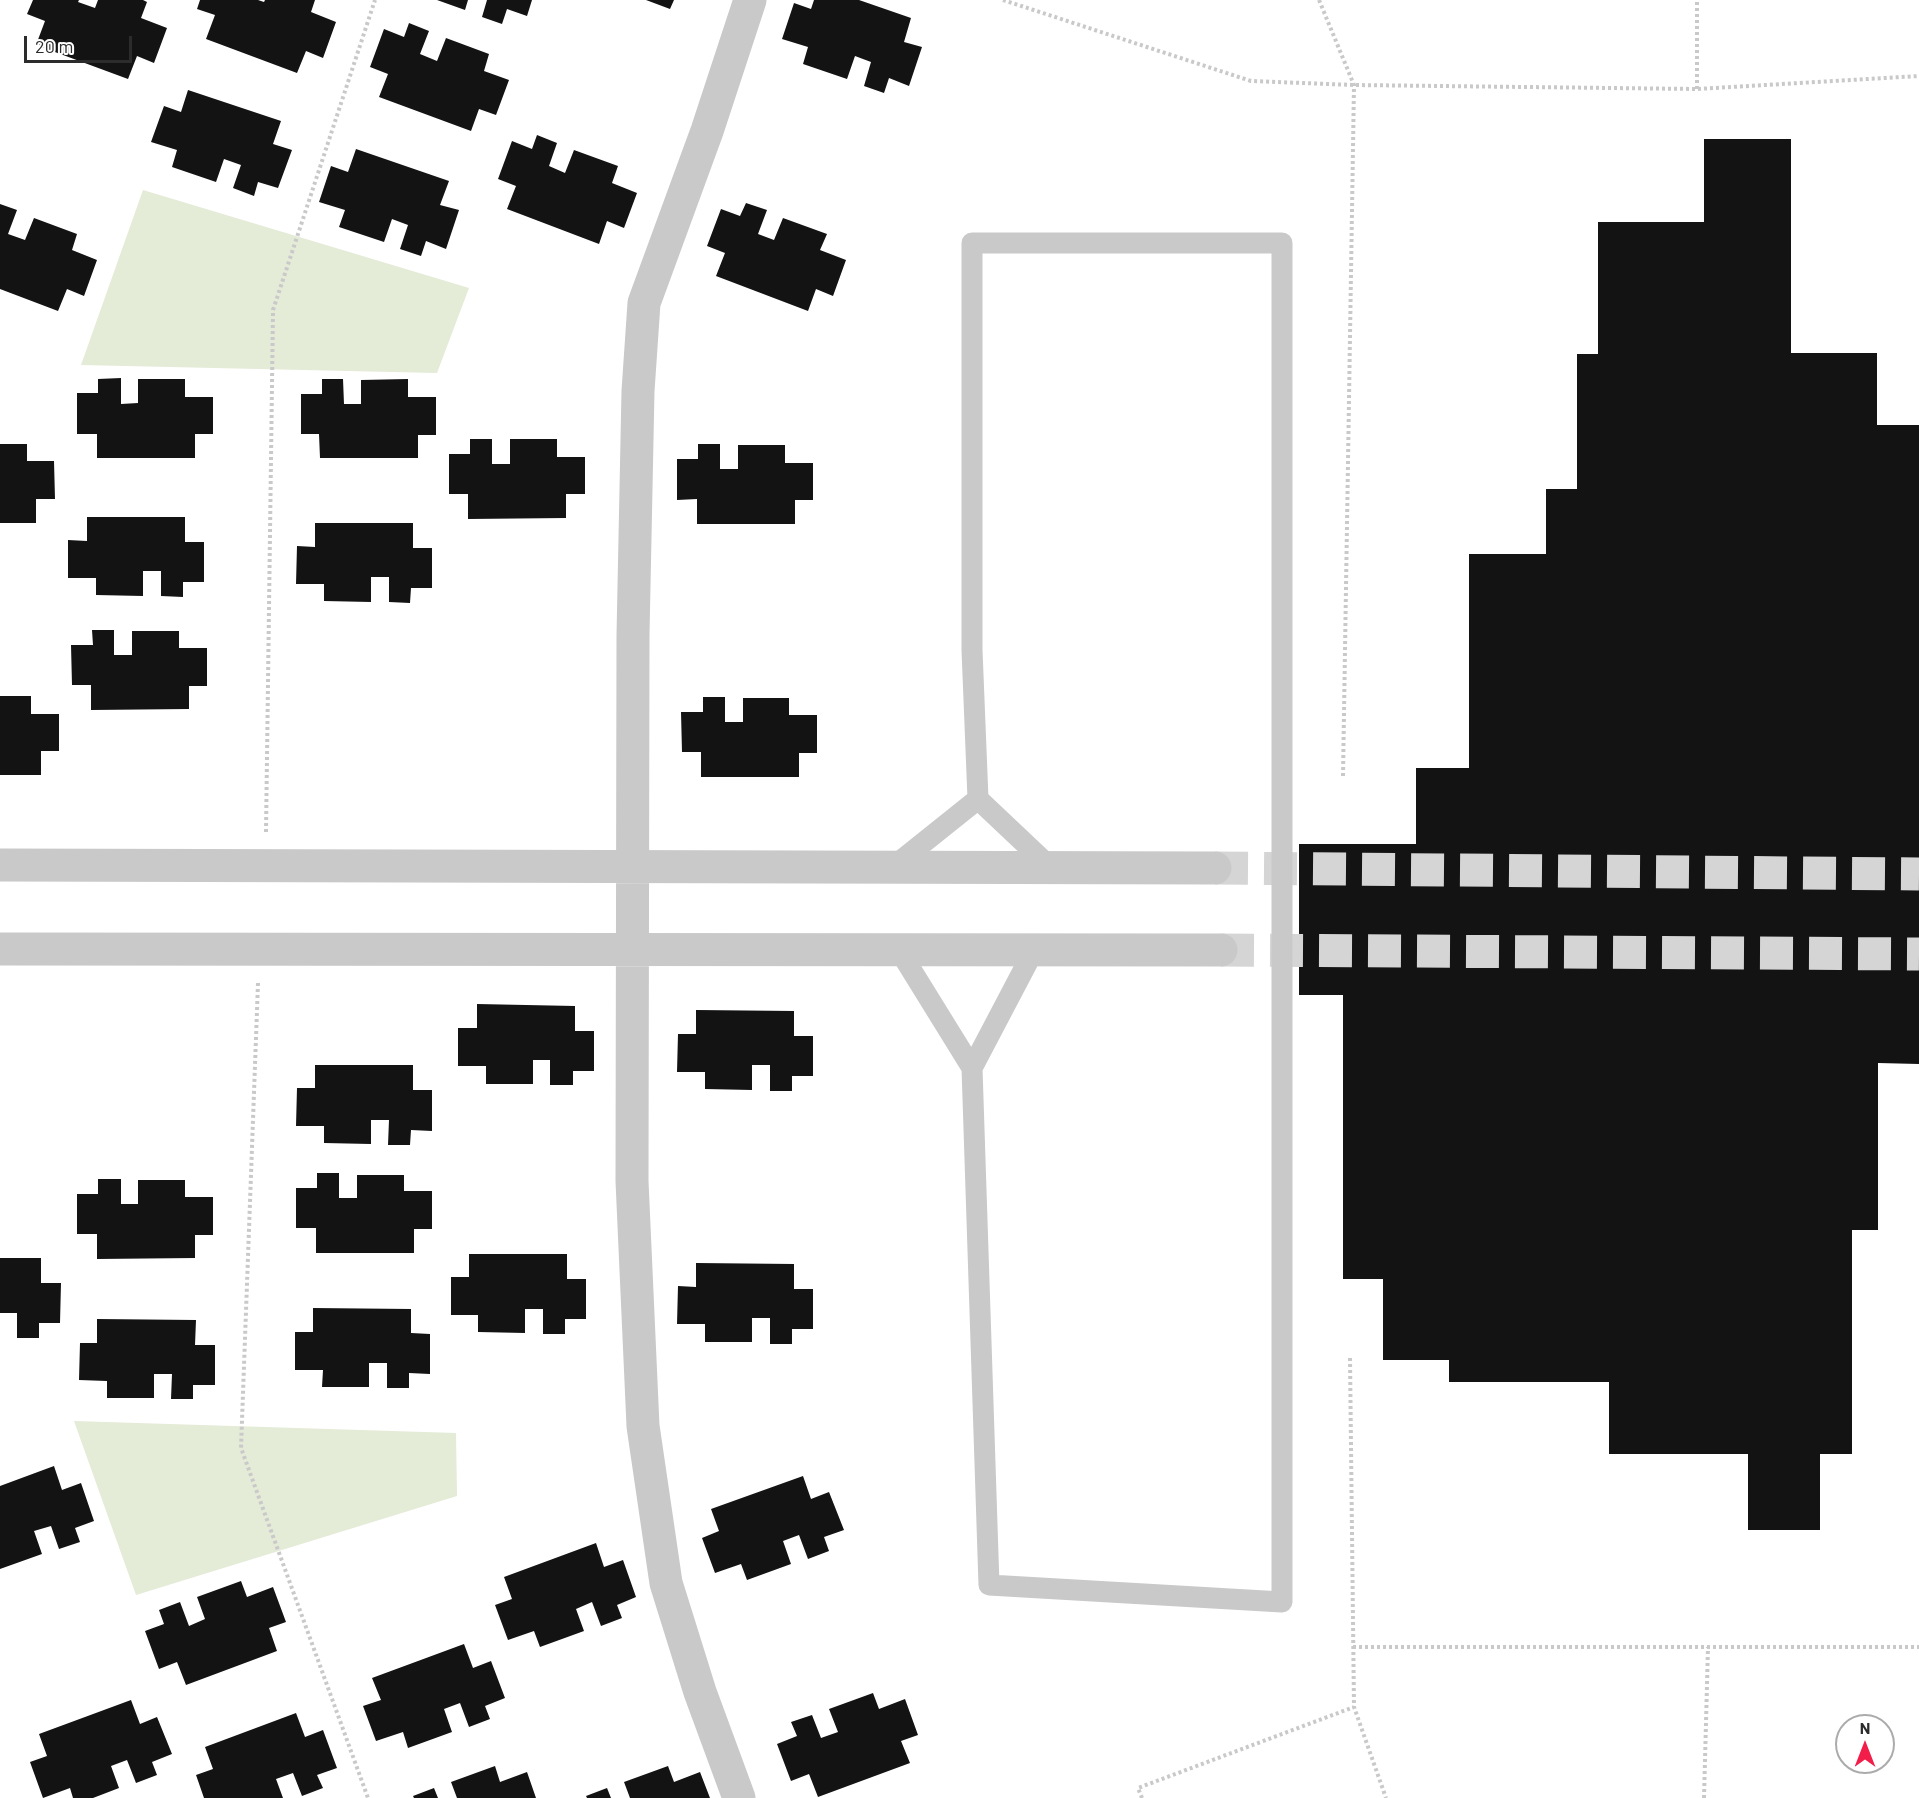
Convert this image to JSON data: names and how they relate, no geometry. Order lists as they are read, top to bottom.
{
  "scale_bar": "20 m",
  "north": "top"
}
